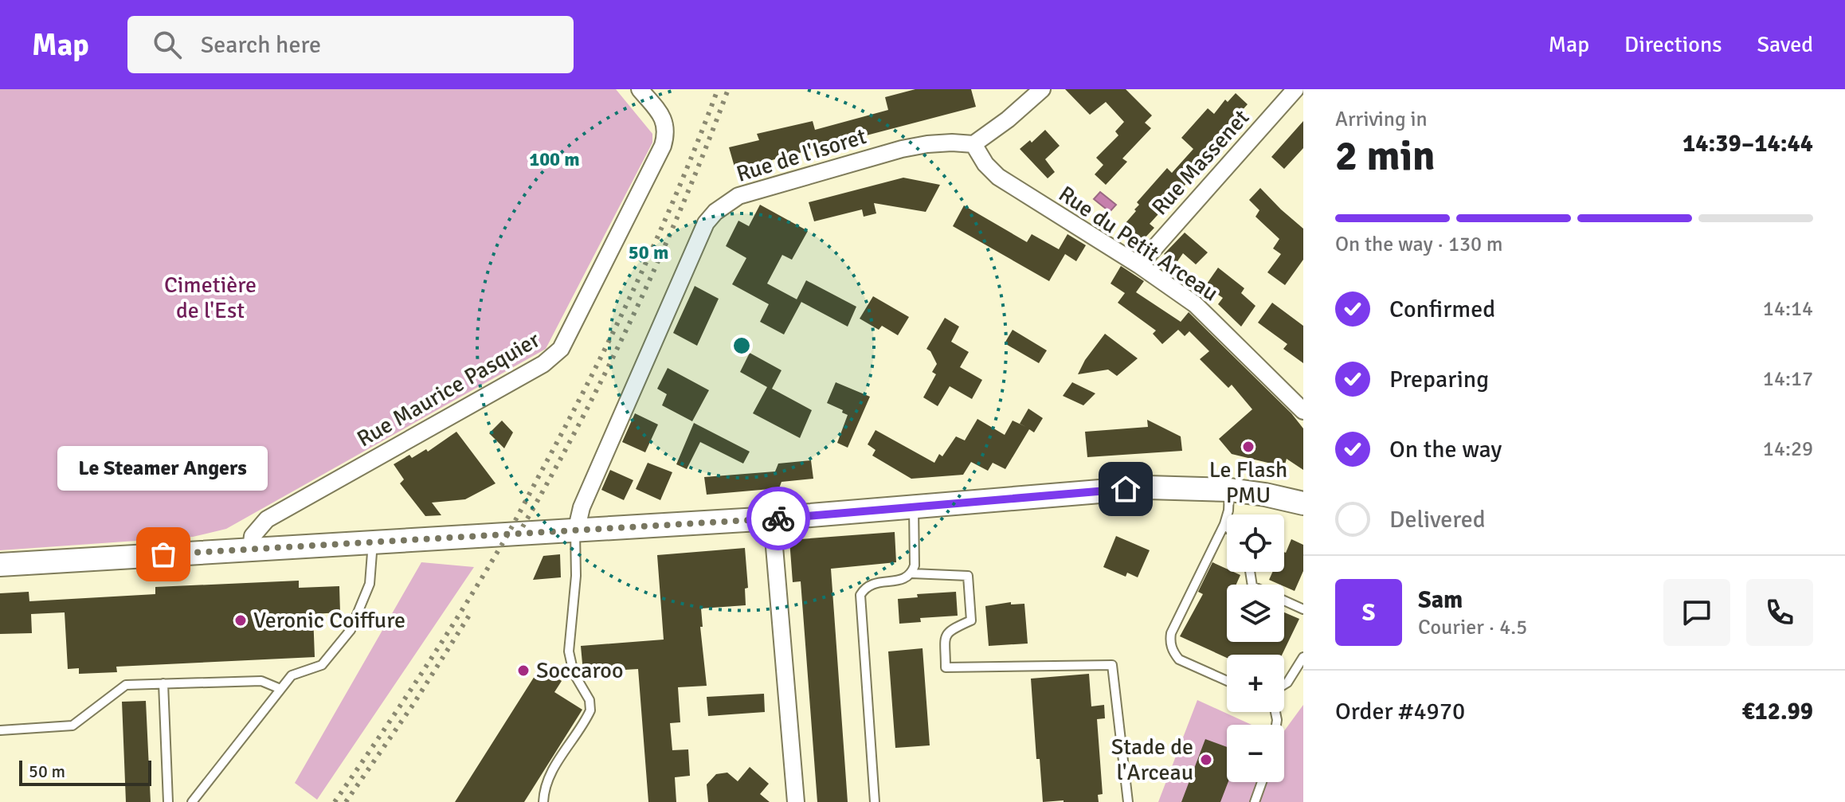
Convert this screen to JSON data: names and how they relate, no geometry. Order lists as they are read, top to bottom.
{
  "streets": {
    "street": [
      "Rue de l'Isoret",
      "Rue Massenet",
      "Rue du Petit Arceau",
      "Rue Maurice Pasquier"
    ]
  },
  "crossings": [
    ["Rue de l'Isoret", "Rue du Petit Arceau"],
    ["Rue Massenet", "Rue du Petit Arceau"]
  ],
  "parks": ["Cimetière de l'Est"],
  "places": [
    "Le Flash PMU",
    "Le Steamer Angers",
    "Veronic Coiffure",
    "Soccaroo",
    "Stade de l'Arceau"
  ],
  "scale_bar": "50 m",
  "page": {
    "header": "Map",
    "search": "Search here",
    "nav": ["Map", "Directions", "Saved"],
    "heading": ["2 min", "Arriving in", "14:39–14:44"],
    "panel": [
      "Sam",
      "Courier · 4.5",
      "Order #4970",
      "€12.99"
    ],
    "bar": "On the way · 130 m",
    "list": [
      ["Confirmed", "14:14"],
      ["Preparing", "14:17"],
      ["On the way", "14:29"],
      "Delivered"
    ],
    "bubble": "Le Steamer Angers",
    "map_buttons": ["+", "−"],
    "round": "S",
    "scale": "50 m"
  },
  "rings": ["100 m", "50 m"]
}
